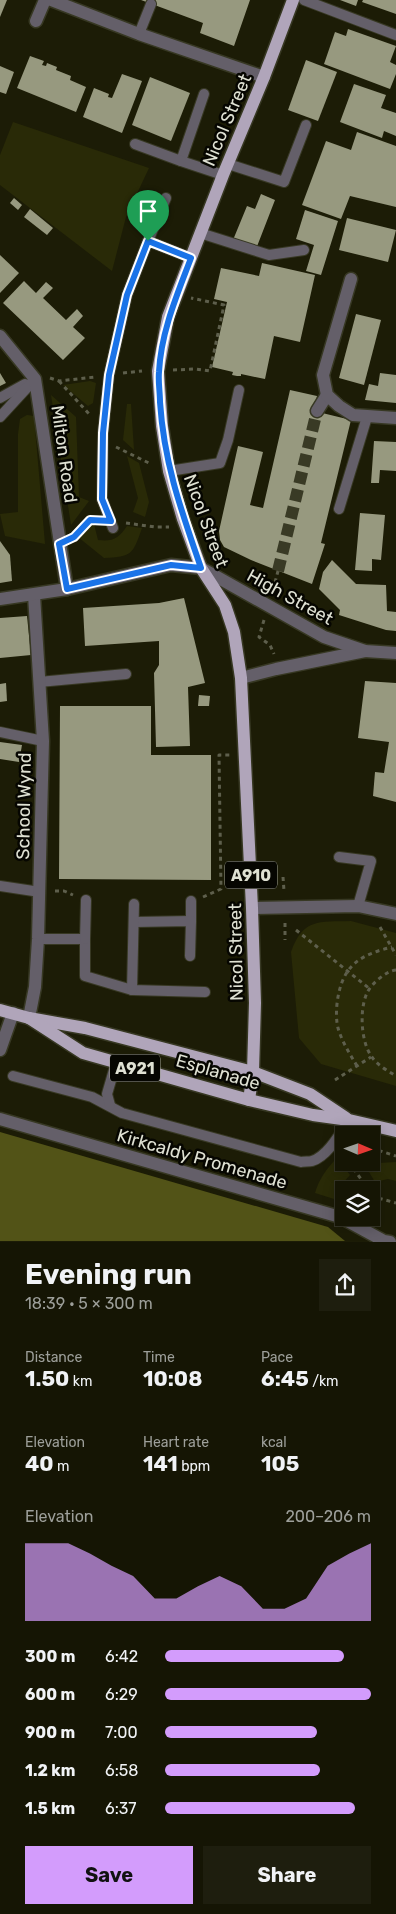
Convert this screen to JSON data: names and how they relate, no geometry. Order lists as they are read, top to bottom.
{
  "streets": {
    "main road": [
      "Nicol Street",
      "A910",
      "A921",
      "Esplanade"
    ],
    "street": [
      "Milton Road",
      "High Street",
      "School Wynd",
      "Kirkcaldy Promenade"
    ]
  },
  "crossings": [
    ["Nicol Street", "High Street"],
    ["Nicol Street", "Esplanade"],
    ["School Wynd", "Esplanade"]
  ],
  "north": "right",
  "page": {
    "heading": ["Evening run", "18:39 · 5 × 300 m"],
    "stats": [
      ["Distance", "1.50 km"],
      ["Time", "10:08"],
      ["Pace", "6:45 /km"],
      ["Elevation", "40 m"],
      ["Heart rate", "141 bpm"],
      ["kcal", "105"]
    ],
    "chart": ["Elevation", "200–206 m"],
    "list": [
      {
        "name": "300 m",
        "note": "6:42"
      },
      {
        "name": "600 m",
        "note": "6:29"
      },
      {
        "name": "900 m",
        "note": "7:00"
      },
      {
        "name": "1.2 km",
        "note": "6:58"
      },
      {
        "name": "1.5 km",
        "note": "6:37"
      }
    ],
    "buttons": ["Save", "Share"]
  }
}
